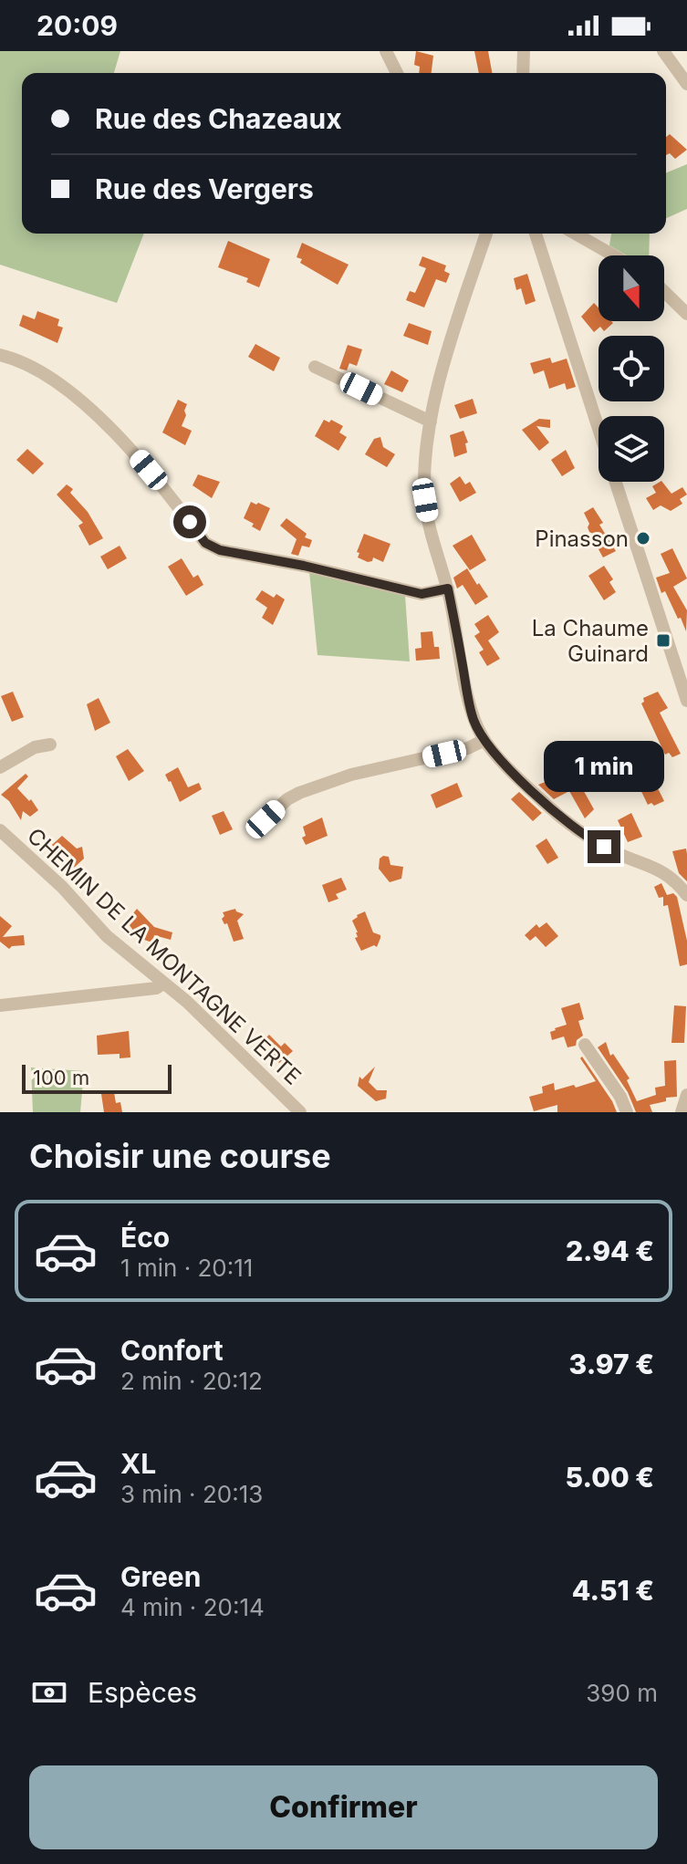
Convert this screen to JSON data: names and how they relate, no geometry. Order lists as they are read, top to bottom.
{
  "streets": {
    "street": ["CHEMIN DE LA MONTAGNE VERTE"]
  },
  "places": {
    "other": ["Pinasson"],
    "transit": ["La Chaume Guinard"]
  },
  "scale_bar": "100 m",
  "north": "bottom",
  "page": {
    "status": "20:09",
    "banner": ["Rue des Chazeaux", "Rue des Vergers"],
    "bubble": "1 min",
    "scale": "100 m",
    "heading": "Choisir une course",
    "list": [
      {
        "name": "Éco",
        "note": "1 min · 20:11",
        "value": "2.94 €"
      },
      {
        "name": "Confort",
        "note": "2 min · 20:12",
        "value": "3.97 €"
      },
      {
        "name": "XL",
        "note": "3 min · 20:13",
        "value": "5.00 €"
      },
      {
        "name": "Green",
        "note": "4 min · 20:14",
        "value": "4.51 €"
      }
    ],
    "pay": ["Espèces", "390 m"],
    "buttons": "Confirmer"
  }
}
